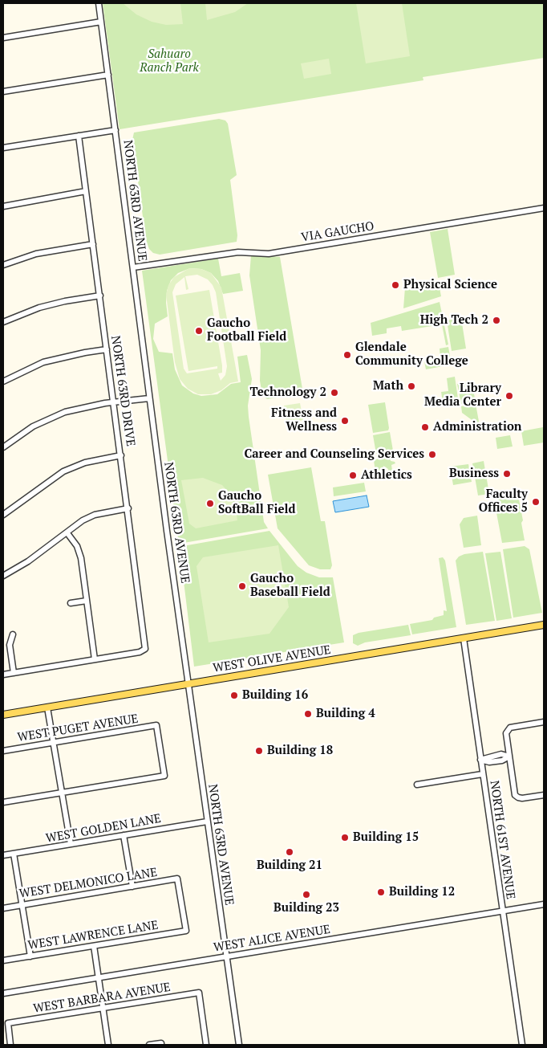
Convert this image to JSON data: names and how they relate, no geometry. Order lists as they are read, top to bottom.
{
  "streets": {
    "main road": ["WEST OLIVE AVENUE"],
    "street": [
      "NORTH 63RD AVENUE",
      "VIA GAUCHO",
      "NORTH 63RD DRIVE",
      "WEST PUGET AVENUE",
      "WEST GOLDEN LANE",
      "NORTH 61ST AVENUE",
      "WEST DELMONICO LANE",
      "WEST LAWRENCE LANE",
      "WEST ALICE AVENUE",
      "WEST BARBARA AVENUE"
    ]
  },
  "crossings": [
    ["NORTH 63RD AVENUE", "VIA GAUCHO"],
    ["NORTH 63RD AVENUE", "WEST OLIVE AVENUE"],
    ["NORTH 63RD AVENUE", "WEST GOLDEN LANE"],
    ["NORTH 63RD AVENUE", "WEST ALICE AVENUE"],
    ["WEST OLIVE AVENUE", "NORTH 61ST AVENUE"],
    ["NORTH 61ST AVENUE", "WEST ALICE AVENUE"],
    ["WEST DELMONICO LANE", "WEST LAWRENCE LANE"]
  ],
  "parks": ["Sahuaro Ranch Park"],
  "places": [
    "Physical Science",
    "High Tech 2",
    "Gaucho Football Field",
    "Glendale Community College",
    "Math",
    "Technology 2",
    "Library Media Center",
    "Fitness and Wellness",
    "Administration",
    "Career and Counseling Services",
    "Business",
    "Athletics",
    "Faculty Offices 5",
    "Gaucho SoftBall Field",
    "Gaucho Baseball Field",
    "Building 16",
    "Building 4",
    "Building 18",
    "Building 15",
    "Building 21",
    "Building 12",
    "Building 23"
  ]
}
